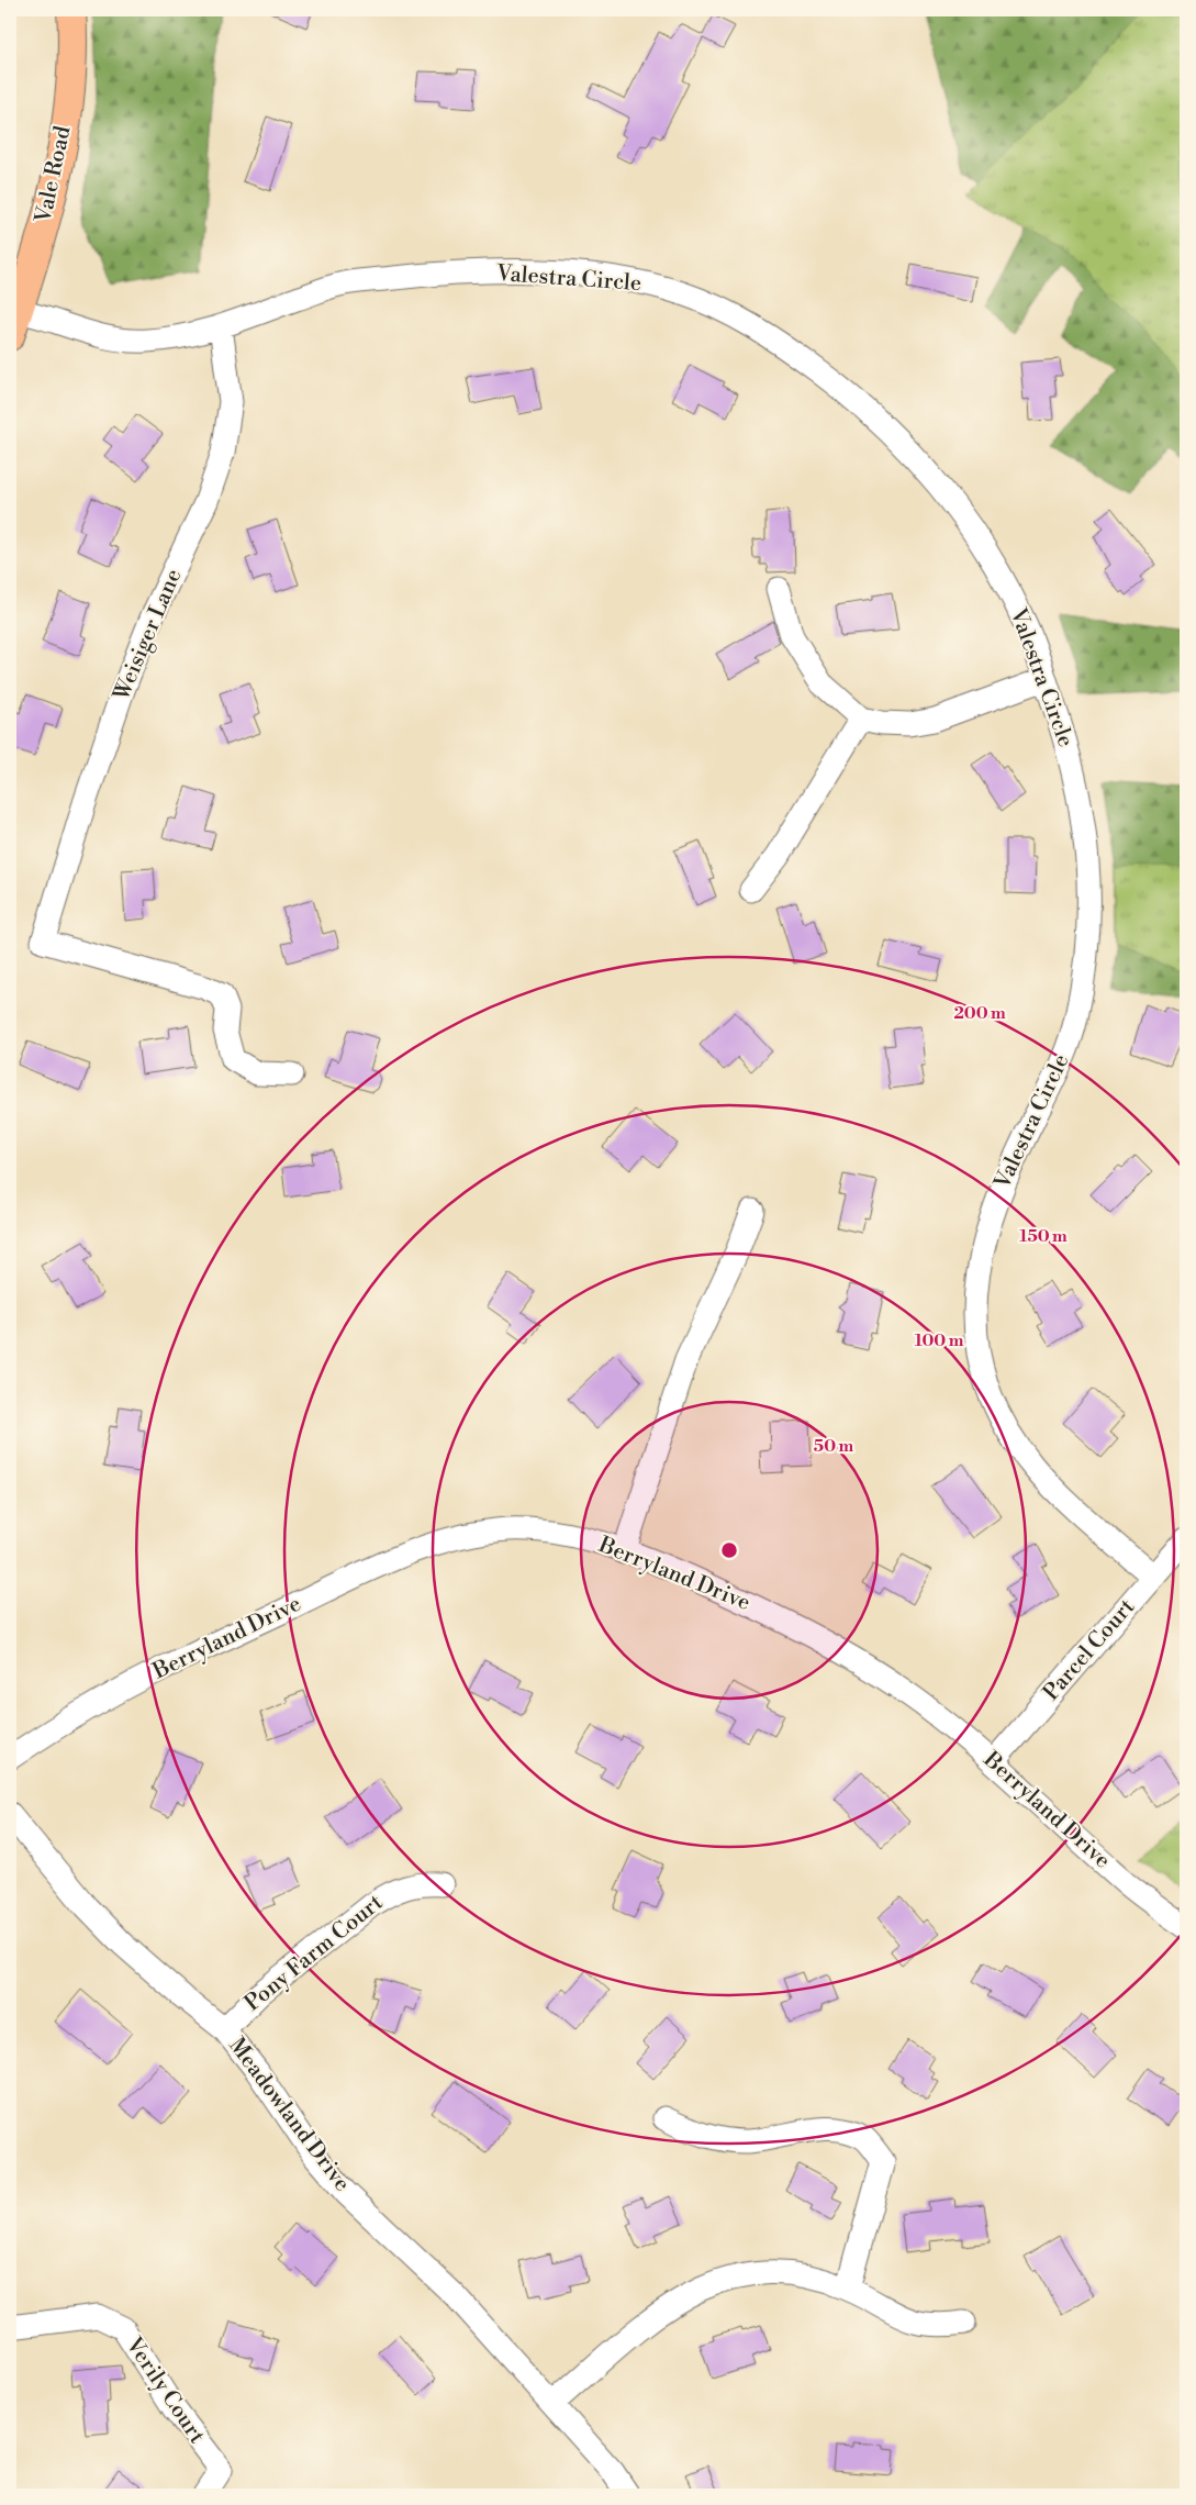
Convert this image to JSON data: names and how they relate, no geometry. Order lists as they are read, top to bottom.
{
  "streets": {
    "main road": ["Vale Road"],
    "street": [
      "Valestra Circle",
      "Weisiger Lane",
      "Berryland Drive",
      "Parcel Court",
      "Pony Farm Court",
      "Meadowland Drive",
      "Verily Court"
    ]
  },
  "crossings": [
    ["Vale Road", "Valestra Circle"],
    ["Valestra Circle", "Weisiger Lane"],
    ["Valestra Circle", "Parcel Court"],
    ["Berryland Drive", "Parcel Court"],
    ["Pony Farm Court", "Meadowland Drive"]
  ],
  "rings": [
    "200 m",
    "150 m",
    "100 m",
    "50 m"
  ]
}
